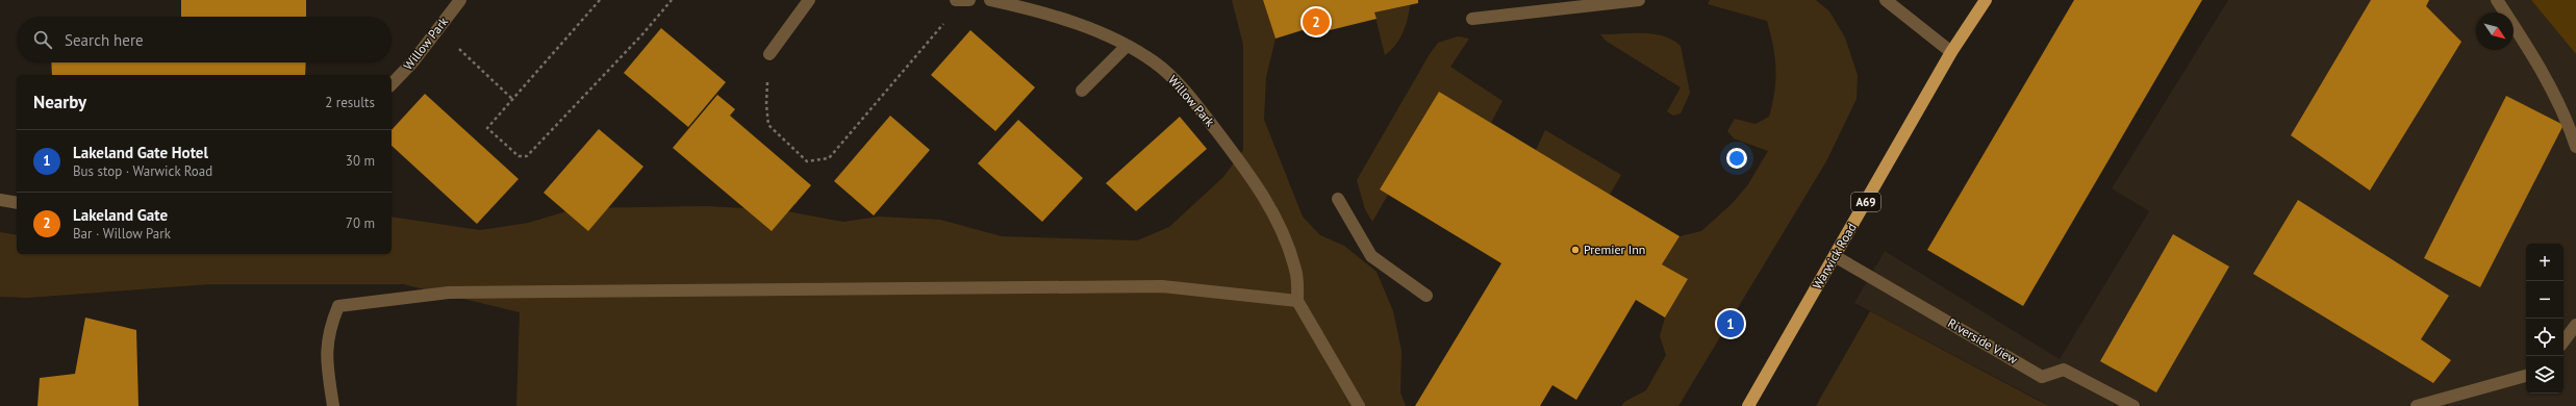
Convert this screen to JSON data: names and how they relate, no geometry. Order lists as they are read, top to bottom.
{
  "streets": {
    "main road": ["A69", "Warwick Road"],
    "street": ["Willow Park", "Riverside View"]
  },
  "crossings": [
    ["Warwick Road", "Riverside View"]
  ],
  "places": ["Premier Inn"],
  "north": "bottom right",
  "page": {
    "pins": ["2", "1"],
    "search": "Search here",
    "heading": ["Nearby", "2 results"],
    "list": [
      {
        "mark": "1",
        "name": "Lakeland Gate Hotel",
        "note": "Bus stop · Warwick Road",
        "value": "30 m"
      },
      {
        "mark": "2",
        "name": "Lakeland Gate",
        "note": "Bar · Willow Park",
        "value": "70 m"
      }
    ],
    "map_buttons": ["+", "−"]
  }
}
